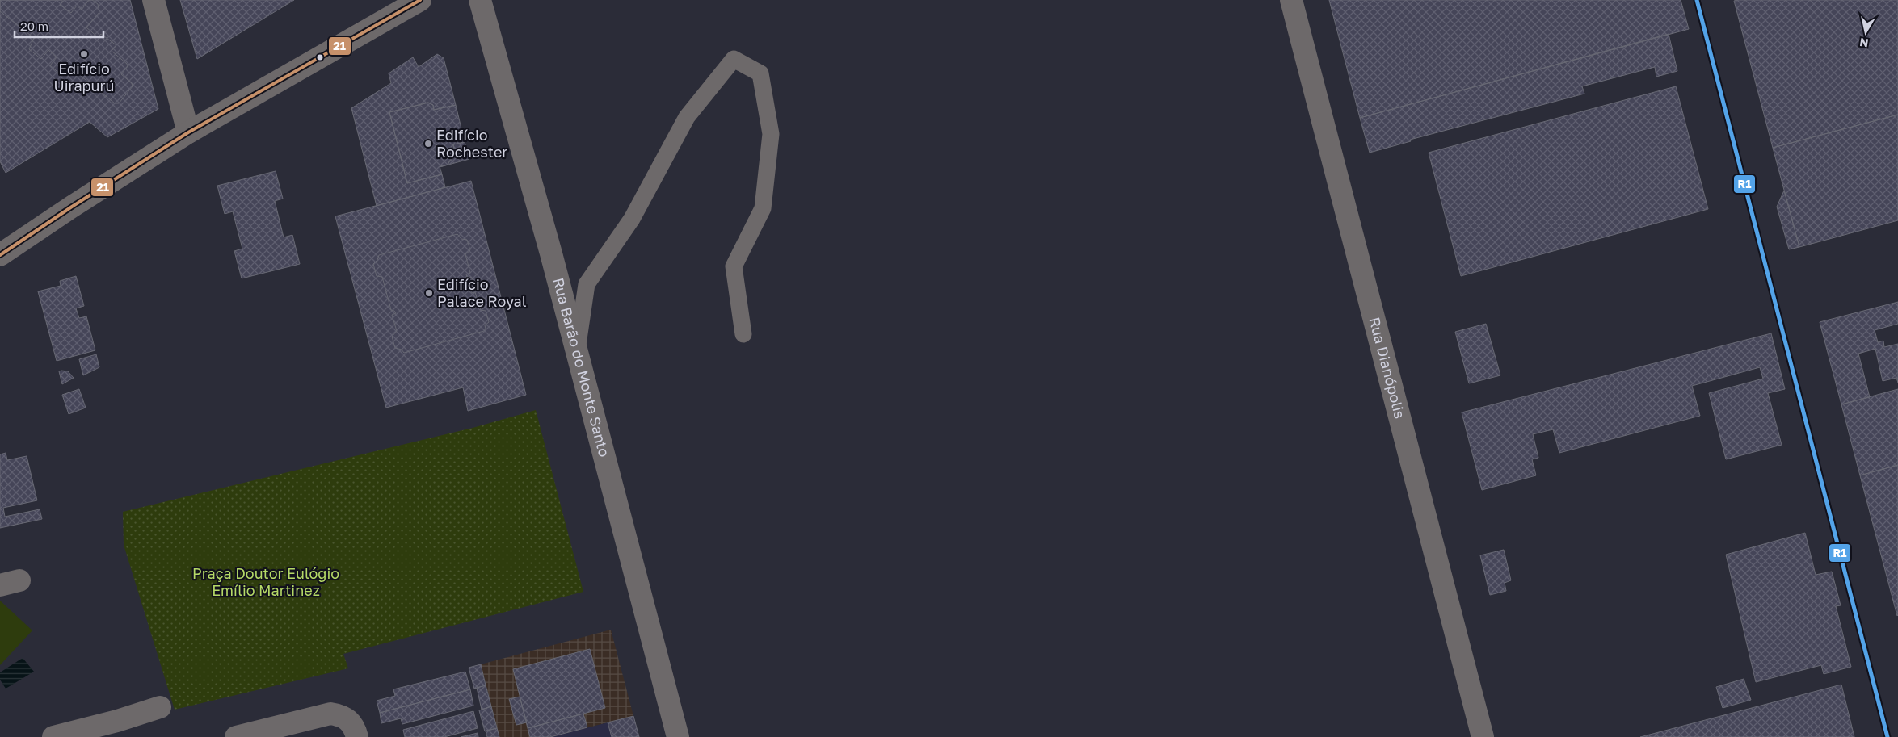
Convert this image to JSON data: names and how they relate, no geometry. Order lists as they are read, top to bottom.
{
  "streets": {
    "street": ["Rua Barão do Monte Santo", "Rua Dianópolis"]
  },
  "parks": ["Praça Doutor Eulógio Emílio Martinez"],
  "places": ["Edifício Uirapurú", "Edifício Rochester", "Edifício Palace Royal"],
  "lines": ["transit line R1", "transit line 21"],
  "scale_bar": "20 m",
  "north": "bottom"
}
